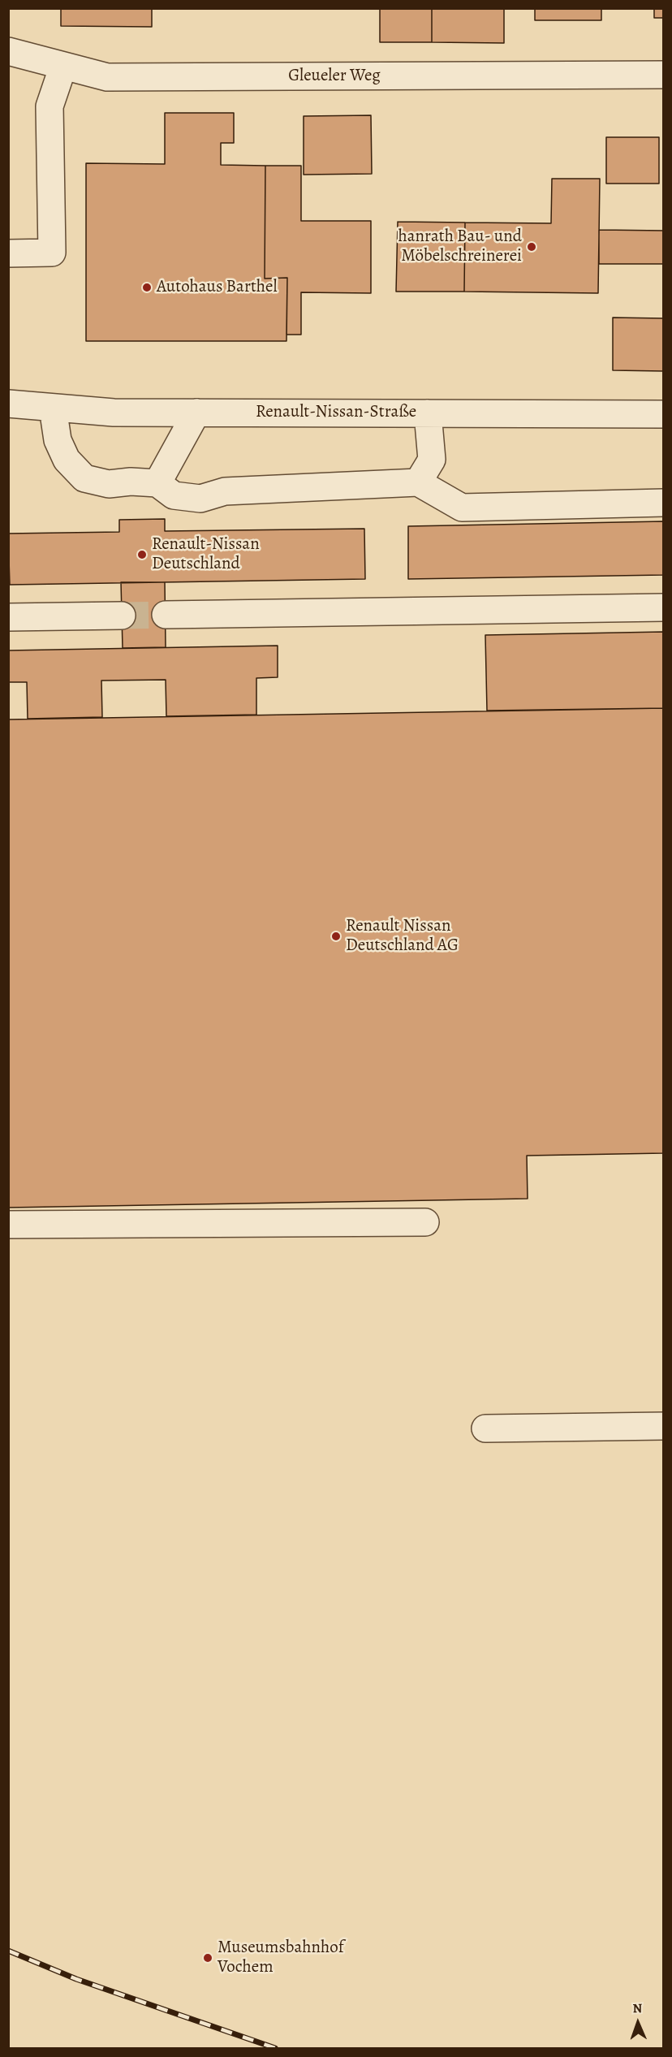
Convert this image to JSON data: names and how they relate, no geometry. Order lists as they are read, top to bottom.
{
  "streets": {
    "street": ["Gleueler Weg", "Renault-Nissan-Straße"]
  },
  "places": [
    "hanrath Bau- und Möbelschreinerei",
    "Autohaus Barthel",
    "Renault-Nissan Deutschland",
    "Renault Nissan Deutschland AG",
    "Museumsbahnhof Vochem"
  ],
  "north": "top"
}
